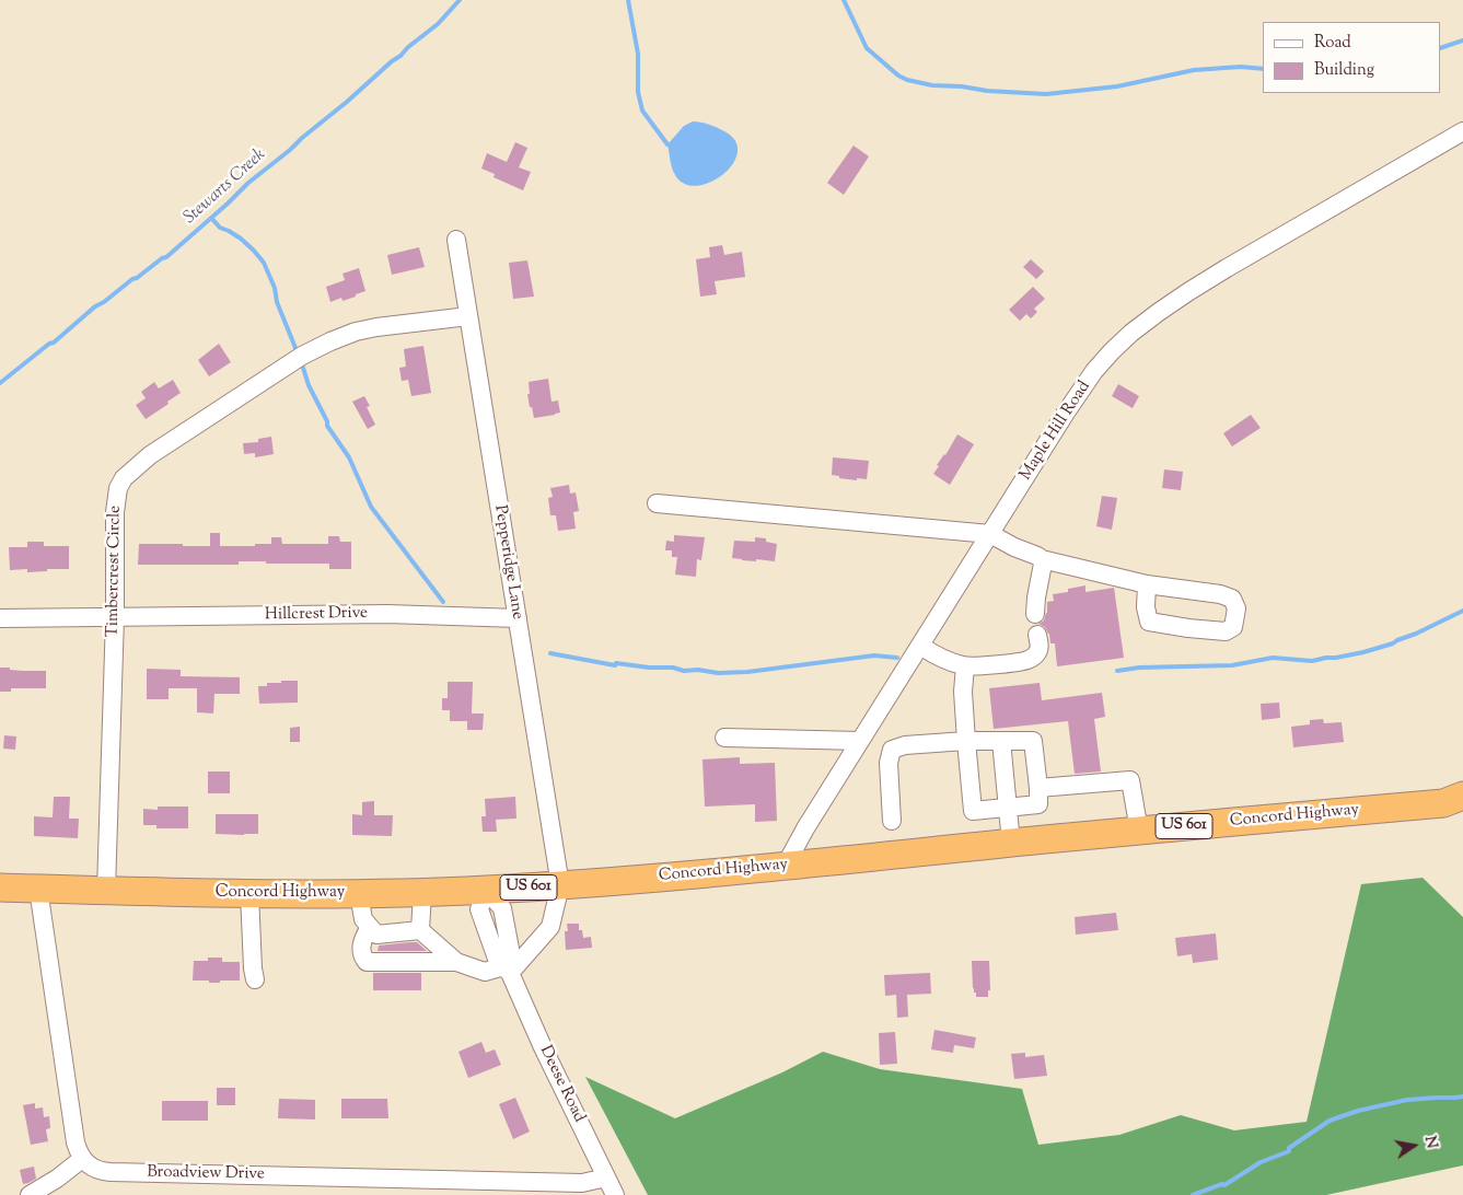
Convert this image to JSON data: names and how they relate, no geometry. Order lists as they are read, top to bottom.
{
  "streets": {
    "highway": ["Concord Highway", "US 601"],
    "street": [
      "Maple Hill Road",
      "Pepperidge Lane",
      "Timbercrest Circle",
      "Hillcrest Drive",
      "Deese Road",
      "Broadview Drive"
    ]
  },
  "crossings": [
    ["Maple Hill Road", "Concord Highway"],
    ["Pepperidge Lane", "Timbercrest Circle"],
    ["Pepperidge Lane", "Hillcrest Drive"],
    ["Pepperidge Lane", "Concord Highway"],
    ["Timbercrest Circle", "Hillcrest Drive"],
    ["Timbercrest Circle", "Concord Highway"],
    ["Concord Highway", "Deese Road"],
    ["Deese Road", "Broadview Drive"]
  ],
  "water": ["Stewarts Creek"],
  "legend": ["Road", "Building"],
  "north": "right"
}
